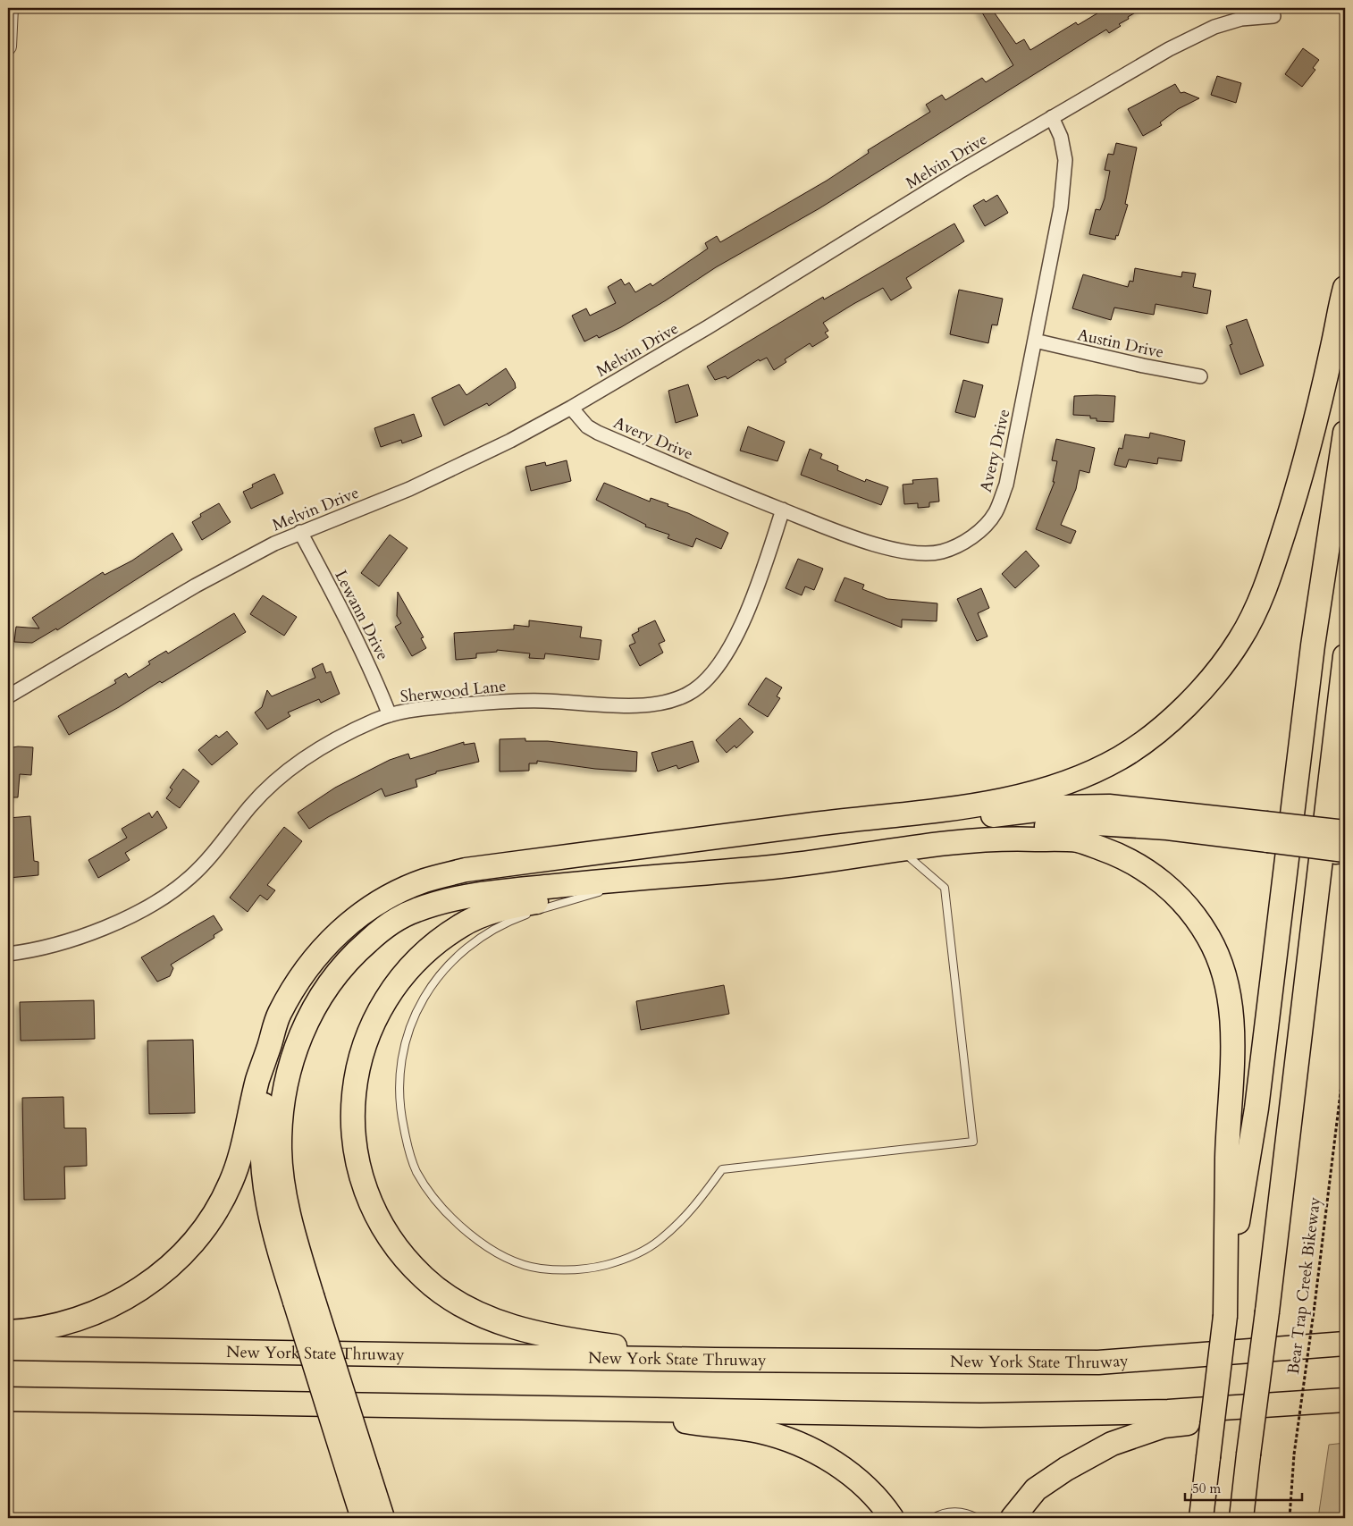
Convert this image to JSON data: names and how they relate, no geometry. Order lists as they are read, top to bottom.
{
  "streets": {
    "highway": ["New York State Thruway"],
    "street": [
      "Melvin Drive",
      "Austin Drive",
      "Avery Drive",
      "Lewann Drive",
      "Sherwood Lane"
    ],
    "path": ["Bear Trap Creek Bikeway"]
  },
  "crossings": [
    ["Melvin Drive", "Avery Drive"],
    ["Melvin Drive", "Lewann Drive"],
    ["Austin Drive", "Avery Drive"],
    ["Avery Drive", "Sherwood Lane"],
    ["Lewann Drive", "Sherwood Lane"]
  ],
  "scale_bar": "50 m"
}
